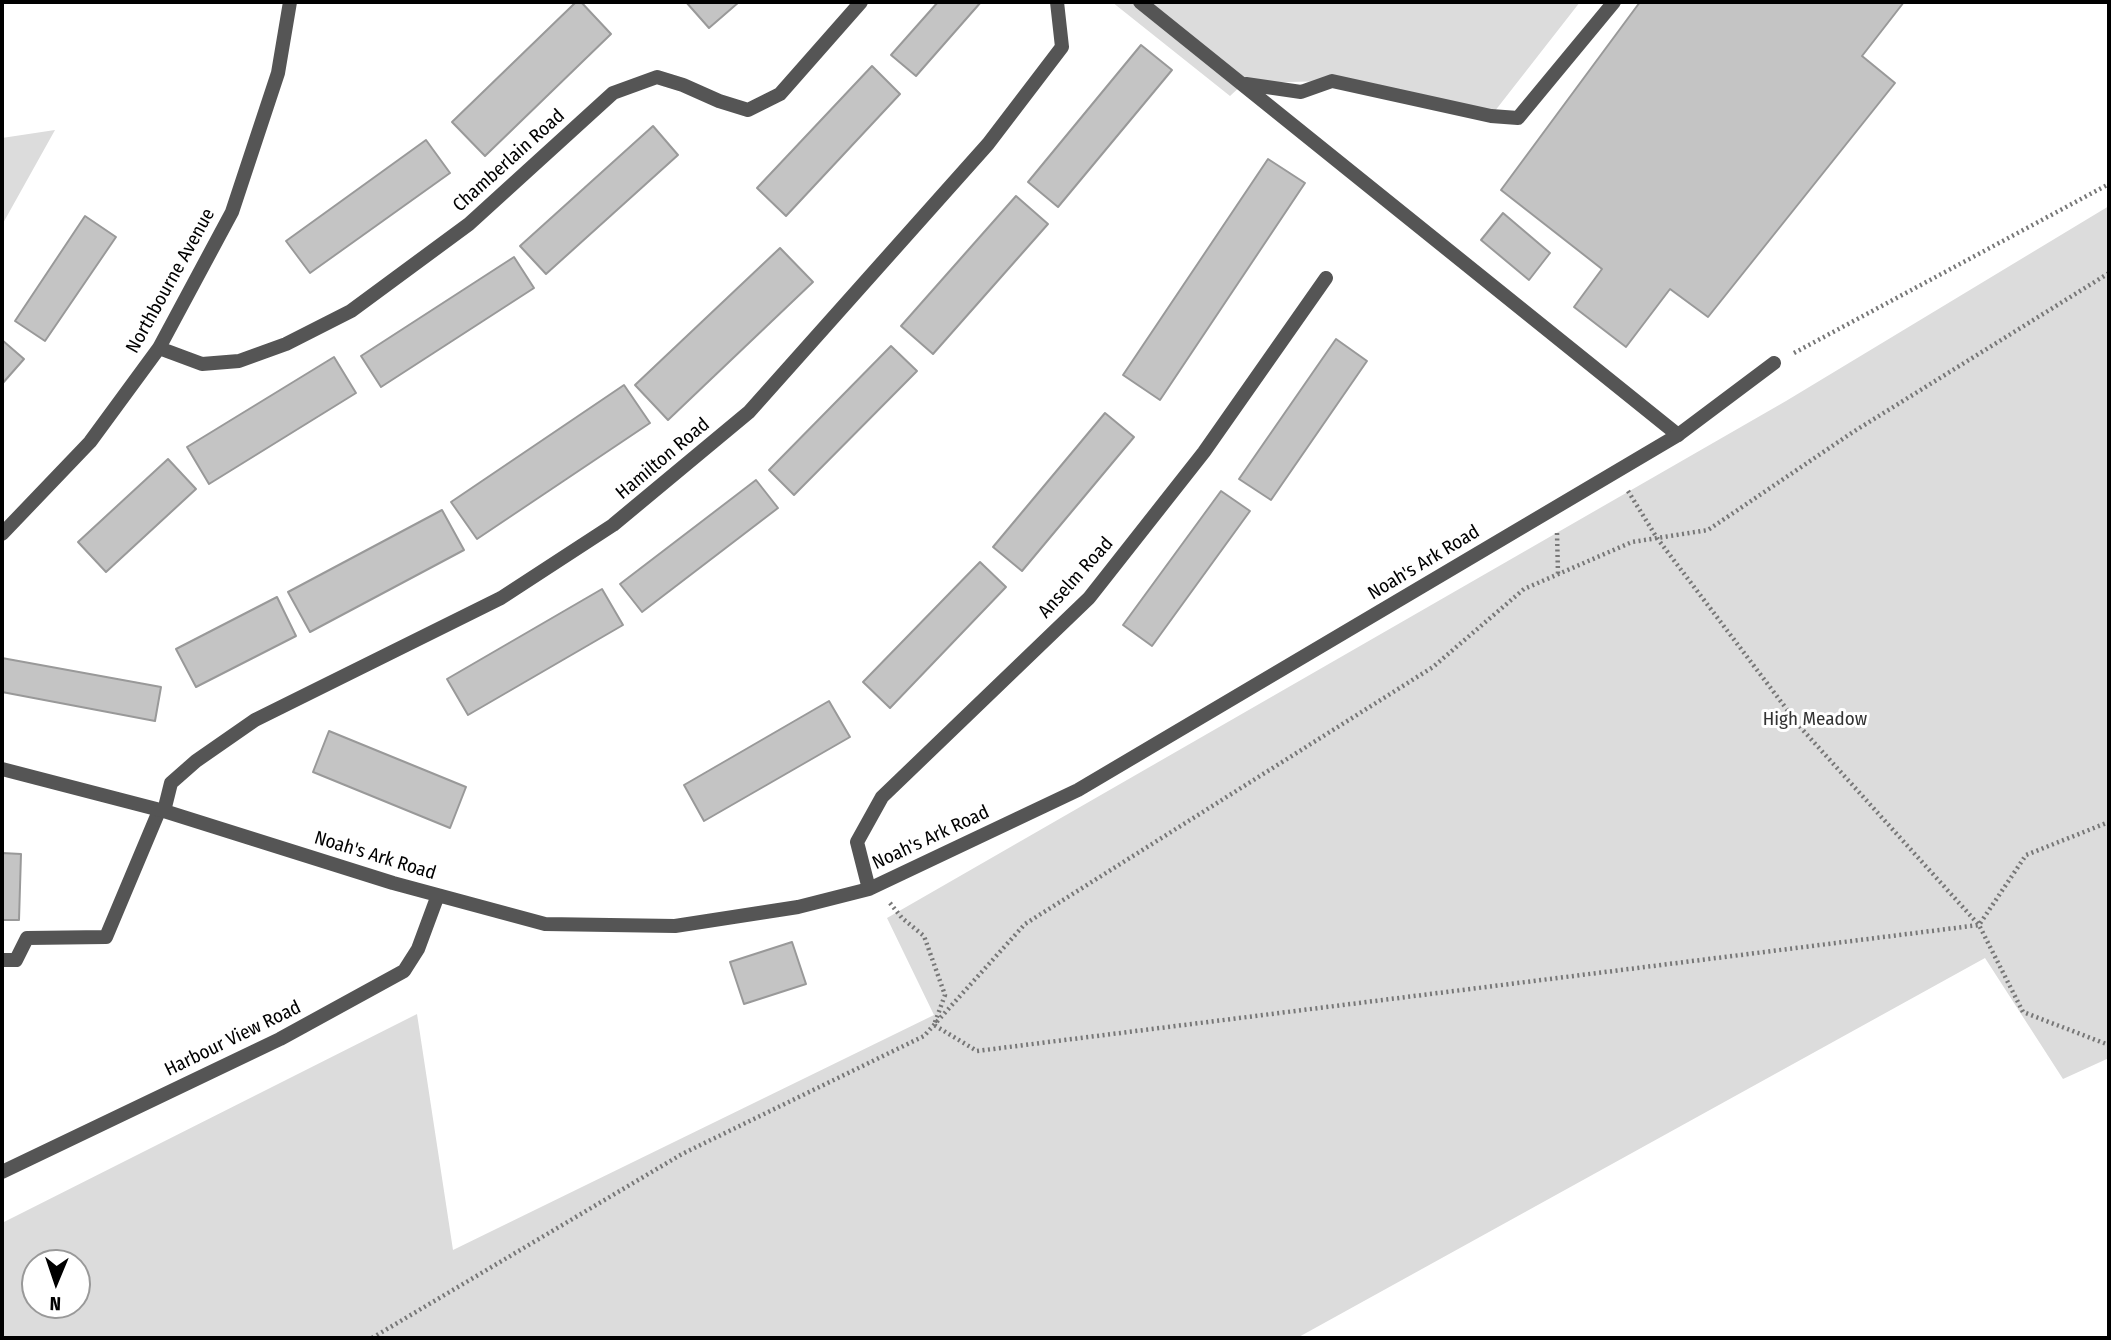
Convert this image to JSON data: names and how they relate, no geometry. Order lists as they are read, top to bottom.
{
  "streets": {
    "street": [
      "Chamberlain Road",
      "Northbourne Avenue",
      "Hamilton Road",
      "Noah's Ark Road",
      "Anselm Road",
      "Harbour View Road"
    ]
  },
  "crossings": [
    ["Chamberlain Road", "Northbourne Avenue"],
    ["Hamilton Road", "Noah's Ark Road"],
    ["Noah's Ark Road", "Anselm Road"],
    ["Noah's Ark Road", "Harbour View Road"]
  ],
  "parks": ["High Meadow"],
  "north": "bottom"
}
